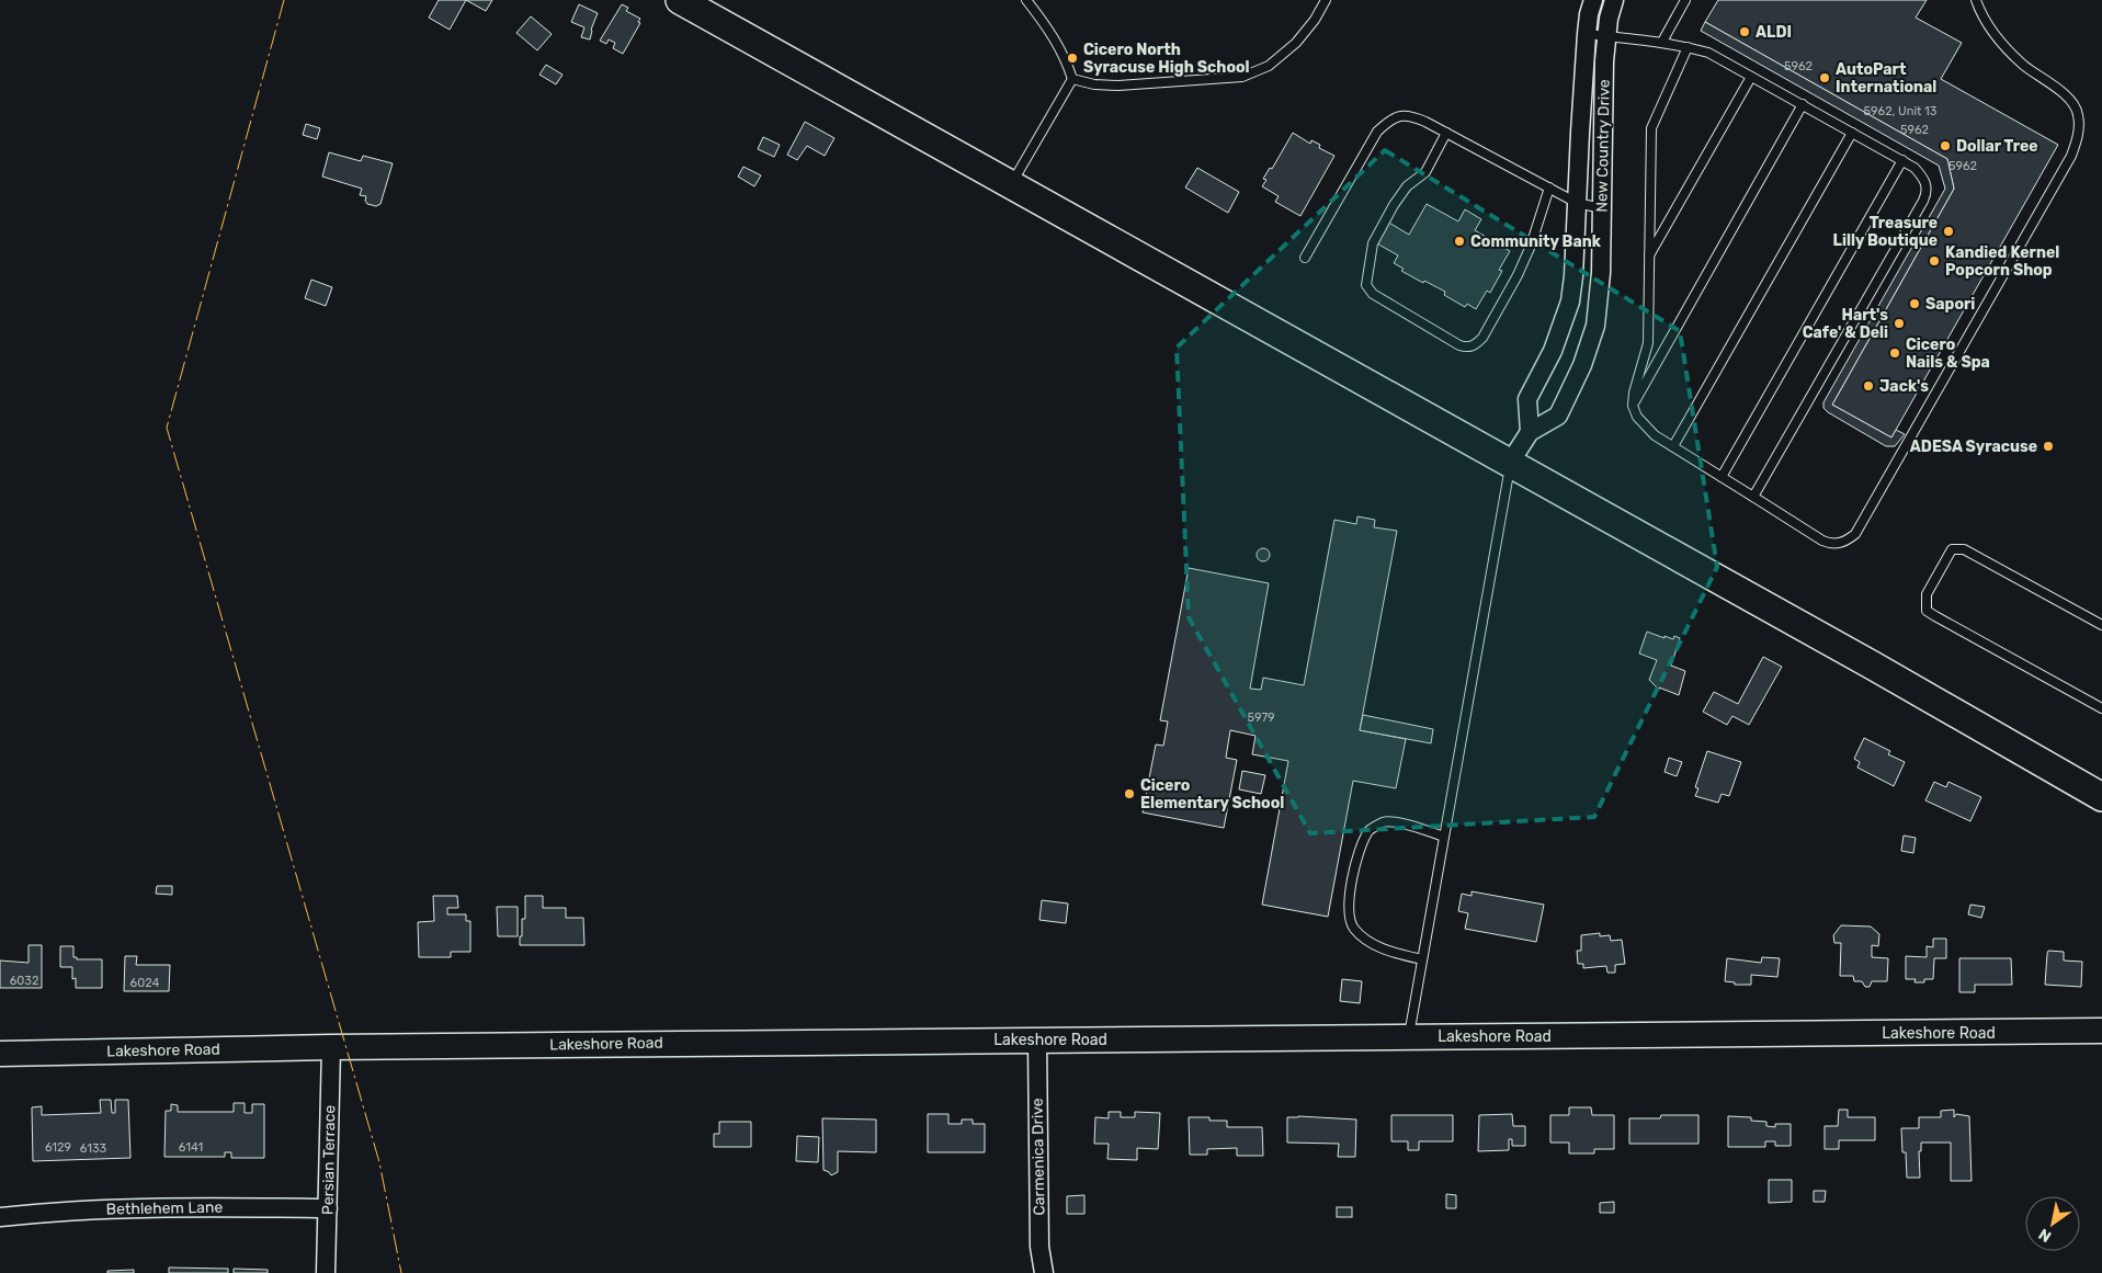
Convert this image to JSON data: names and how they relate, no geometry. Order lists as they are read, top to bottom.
{
  "streets": {
    "street": [
      "New Country Drive",
      "Lakeshore Road",
      "Carmenica Drive",
      "Persian Terrace",
      "Bethlehem Lane"
    ]
  },
  "crossings": [
    ["Lakeshore Road", "Carmenica Drive"],
    ["Lakeshore Road", "Persian Terrace"],
    ["Persian Terrace", "Bethlehem Lane"]
  ],
  "places": [
    "ALDI",
    "Cicero North Syracuse High School",
    "AutoPart International",
    "Dollar Tree",
    "Treasure Lilly Boutique",
    "Community Bank",
    "Kandied Kernel Popcorn Shop",
    "Sapori",
    "Hart's Cafe' & Deli",
    "Cicero Nails & Spa",
    "Jack's",
    "ADESA Syracuse",
    "Cicero Elementary School"
  ],
  "house_numbers": [
    "5962",
    "5962, Unit 13",
    "5962",
    "5962",
    "5979",
    "6032",
    "6024",
    "6129",
    "6141",
    "6133"
  ],
  "north": "bottom left"
}
